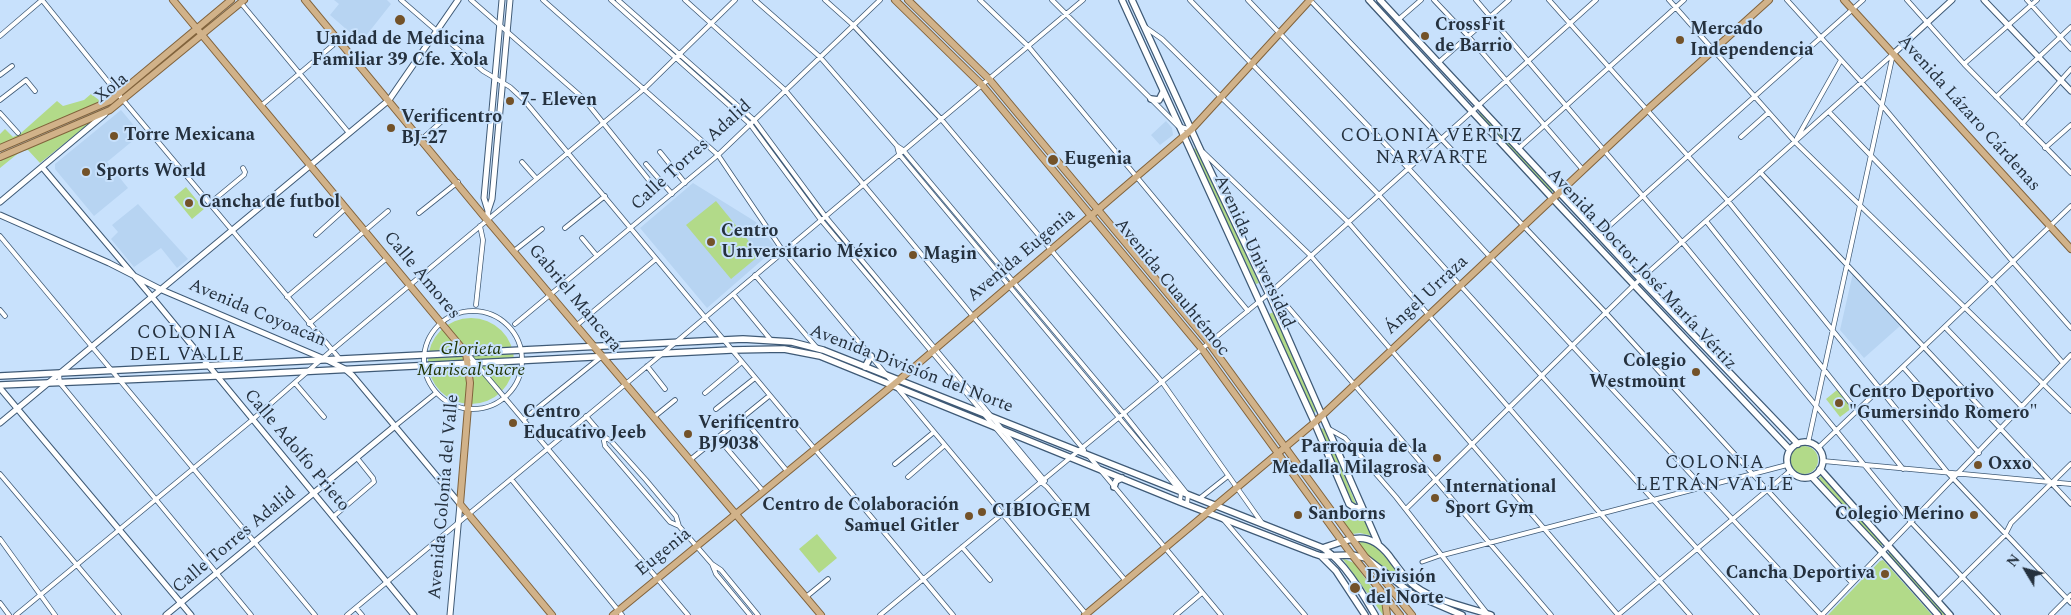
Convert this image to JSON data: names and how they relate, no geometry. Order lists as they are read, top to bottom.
{
  "streets": {
    "main road": [
      "Xola",
      "Avenida Lázaro Cárdenas",
      "Avenida Universidad",
      "Avenida Eugenia",
      "Avenida Doctor José María Vértiz",
      "Calle Amores",
      "Avenida Cuauhtémoc",
      "Ángel Urraza",
      "Gabriel Mancera",
      "Avenida Coyoacán",
      "Avenida División del Norte",
      "Avenida Colonia del Valle",
      "Eugenia"
    ],
    "street": ["Calle Torres Adalid", "Calle Adolfo Prieto"]
  },
  "crossings": [
    ["Xola", "Calle Amores"],
    ["Xola", "Calle Adolfo Prieto"],
    ["Calle Torres Adalid", "Gabriel Mancera"],
    ["Calle Torres Adalid", "Avenida Coyoacán"],
    ["Calle Torres Adalid", "Calle Adolfo Prieto"],
    ["Avenida Universidad", "Avenida Eugenia"],
    ["Avenida Universidad", "Ángel Urraza"],
    ["Avenida Eugenia", "Avenida Cuauhtémoc"],
    ["Avenida Eugenia", "Gabriel Mancera"],
    ["Avenida Eugenia", "Avenida División del Norte"],
    ["Avenida Eugenia", "Eugenia"],
    ["Avenida Doctor José María Vértiz", "Ángel Urraza"],
    ["Calle Amores", "Avenida División del Norte"],
    ["Calle Amores", "Avenida Colonia del Valle"],
    ["Avenida Cuauhtémoc", "Avenida División del Norte"],
    ["Gabriel Mancera", "Avenida División del Norte"],
    ["Gabriel Mancera", "Eugenia"],
    ["Avenida Coyoacán", "Avenida División del Norte"],
    ["Avenida Coyoacán", "Calle Adolfo Prieto"],
    ["Avenida Coyoacán", "Avenida Colonia del Valle"],
    ["Avenida División del Norte", "Calle Adolfo Prieto"],
    ["Avenida División del Norte", "Avenida Colonia del Valle"]
  ],
  "districts": ["COLONIA VÉRTIZ NARVARTE", "COLONIA DEL VALLE", "COLONIA LETRÁN VALLE"],
  "parks": ["Glorieta Mariscal Sucre"],
  "places": [
    "Unidad de Medicina Familiar 39 Cfe. Xola",
    "CrossFit de Barrio",
    "Mercado Independencia",
    "7- Eleven",
    "Verificentro BJ-27",
    "Torre Mexicana",
    "Eugenia",
    "Sports World",
    "Cancha de futbol",
    "Centro Universitario México",
    "Magin",
    "Colegio Westmount",
    "Centro Deportivo \"Gumersindo Romero\"",
    "Centro Educativo Jeeb",
    "Verificentro BJ9038",
    "Parroquia de la Medalla Milagrosa",
    "Oxxo",
    "International Sport Gym",
    "CIBIOGEM",
    "Sanborns",
    "Colegio Merino",
    "Centro de Colaboración Samuel Gitler",
    "Cancha Deportiva",
    "División del Norte"
  ],
  "north": "top left"
}
